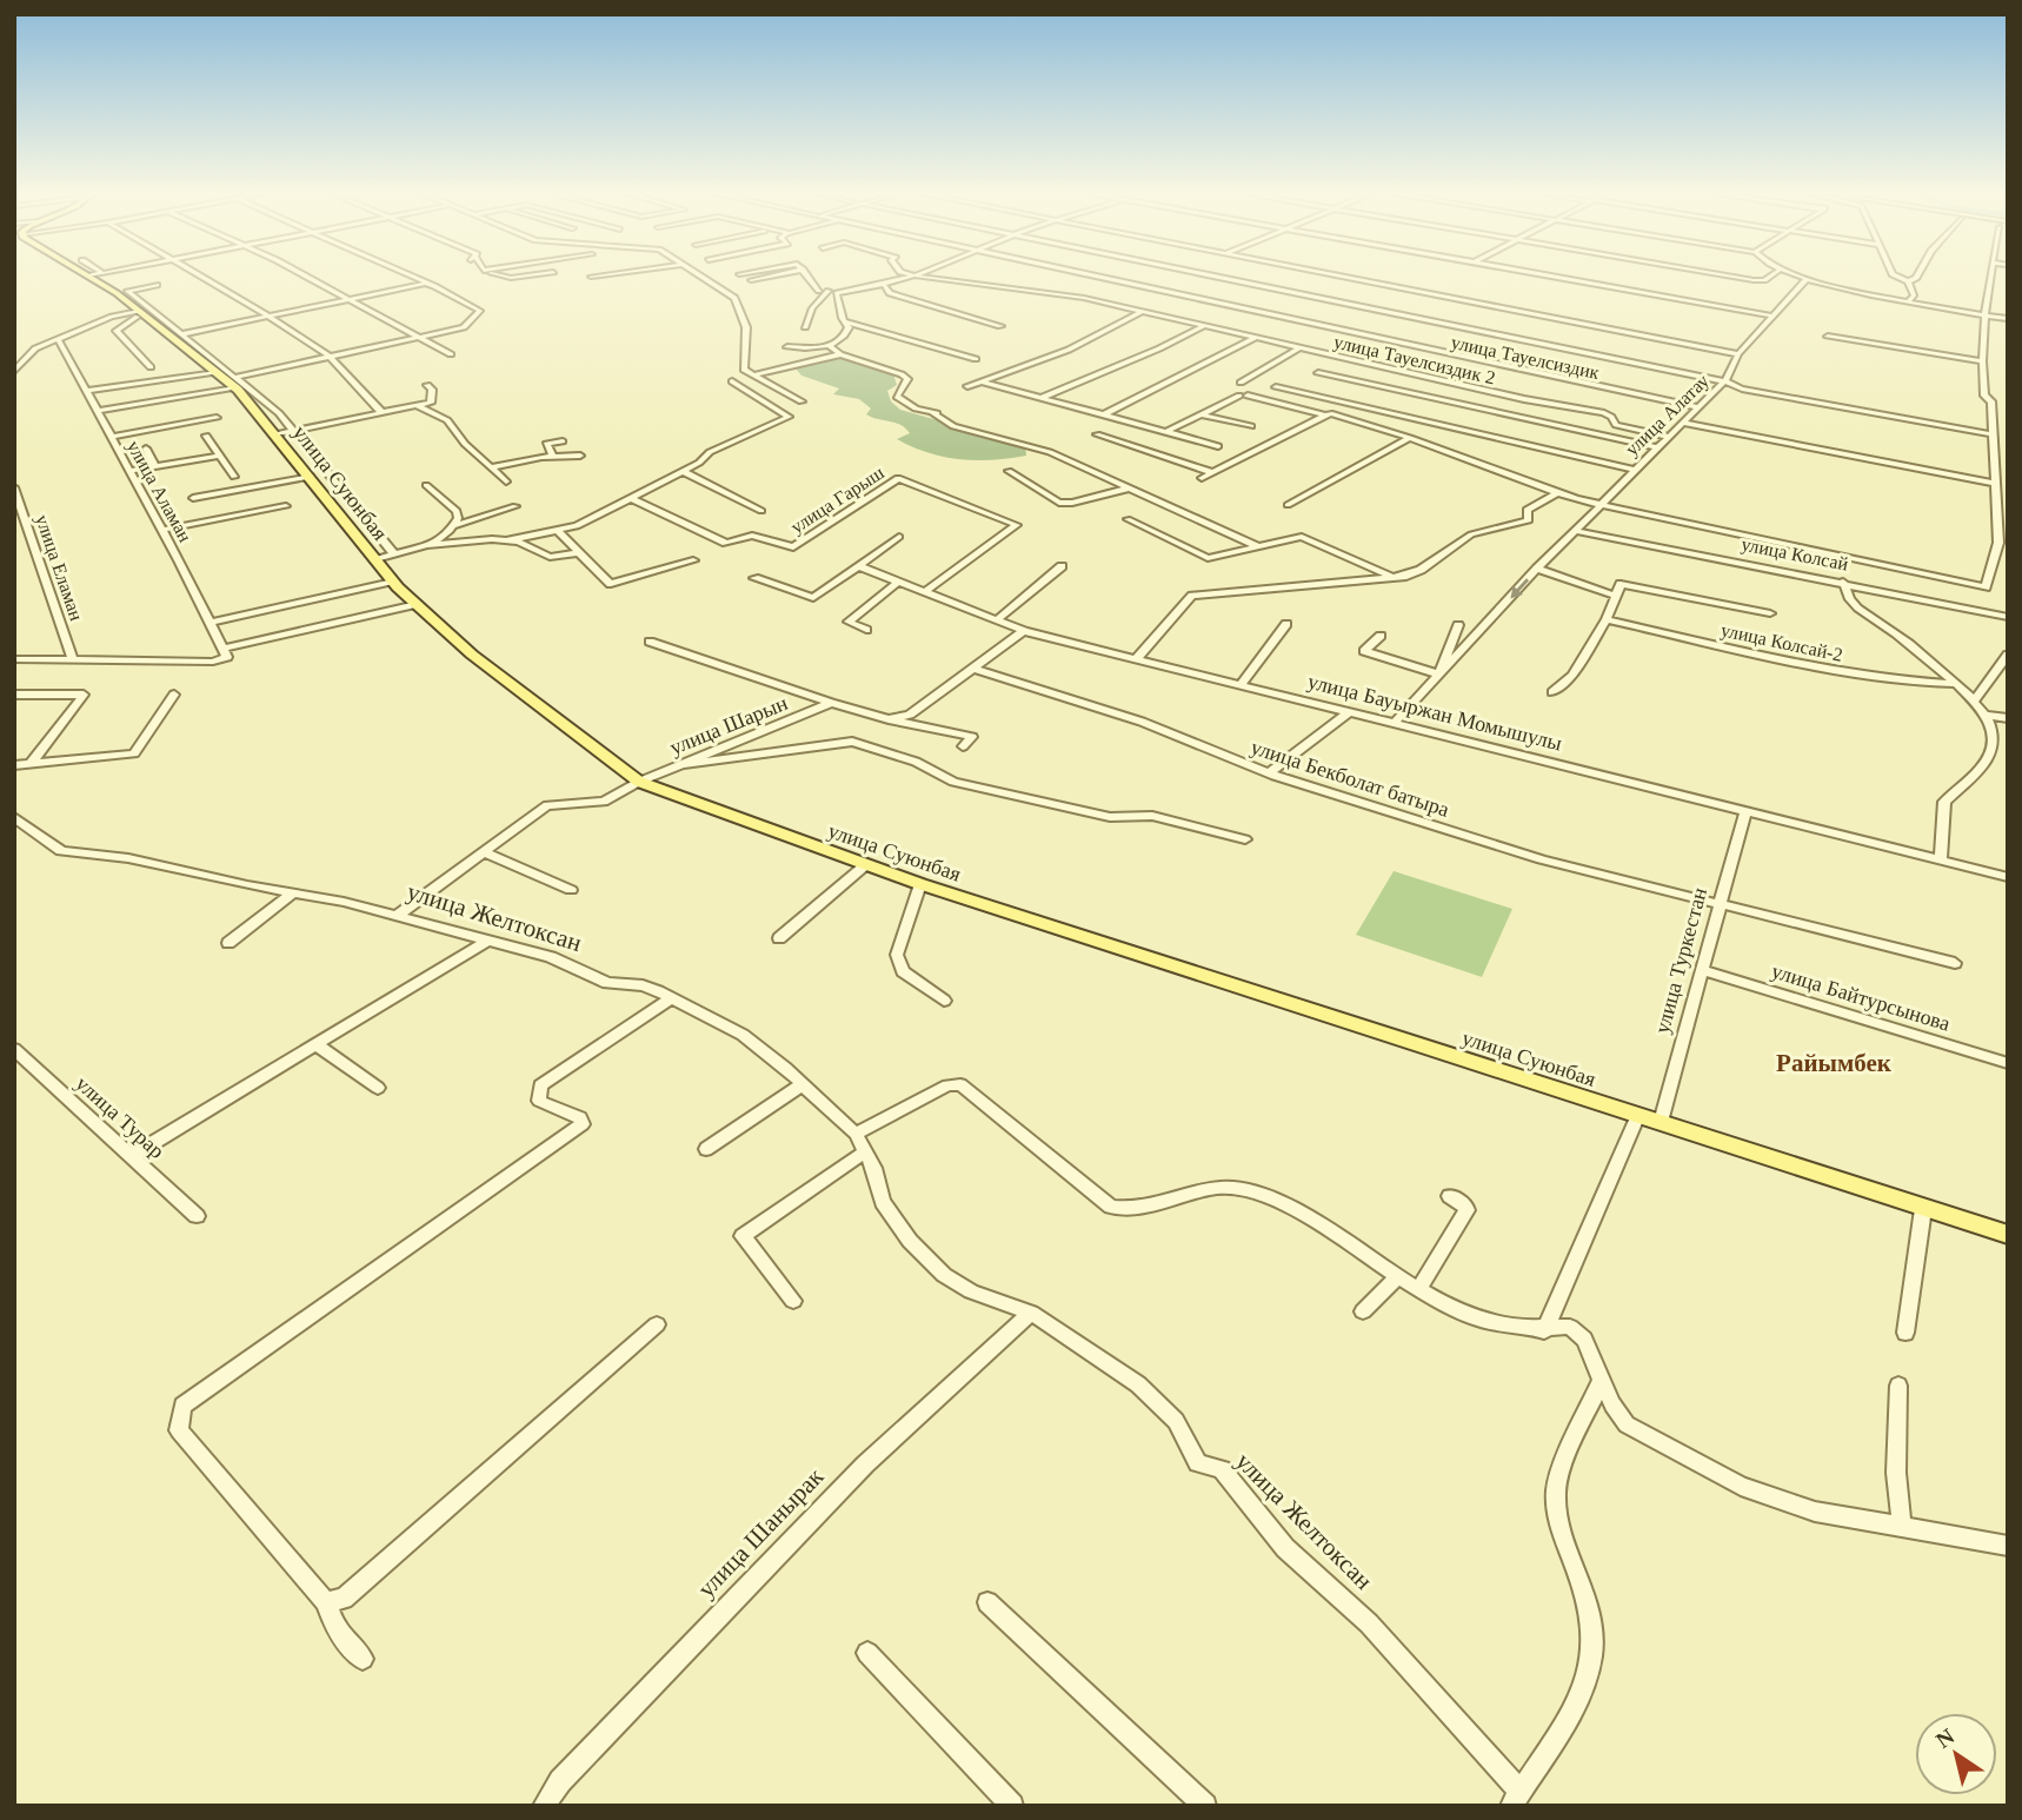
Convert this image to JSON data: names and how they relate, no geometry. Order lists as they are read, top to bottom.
{
  "streets": {
    "main road": ["улица Суюнбая"],
    "street": [
      "улица Тауелсиздик",
      "улица Тауелсиздик 2",
      "улица Алатау",
      "улица Аламан",
      "улица Гарыш",
      "улица Колсай",
      "улица Еламан",
      "улица Колсай-2",
      "улица Бауыржан Момышулы",
      "улица Шарын",
      "улица Бекболат батыра",
      "улица Желтоксан",
      "улица Туркестан",
      "улица Байтурсынова",
      "улица Турар",
      "улица Шанырак"
    ]
  },
  "crossings": [
    ["улица Тауелсиздик", "улица Алатау"],
    ["улица Тауелсиздик 2", "улица Алатау"],
    ["улица Алатау", "улица Колсай"],
    ["улица Суюнбая", "улица Шарын"],
    ["улица Суюнбая", "улица Туркестан"],
    ["улица Гарыш", "улица Бауыржан Момышулы"],
    ["улица Бауыржан Момышулы", "улица Туркестан"],
    ["улица Шарын", "улица Желтоксан"],
    ["улица Бекболат батыра", "улица Туркестан"],
    ["улица Желтоксан", "улица Шанырак"],
    ["улица Туркестан", "улица Байтурсынова"]
  ],
  "districts": ["Райымбек"],
  "north": "top left"
}
